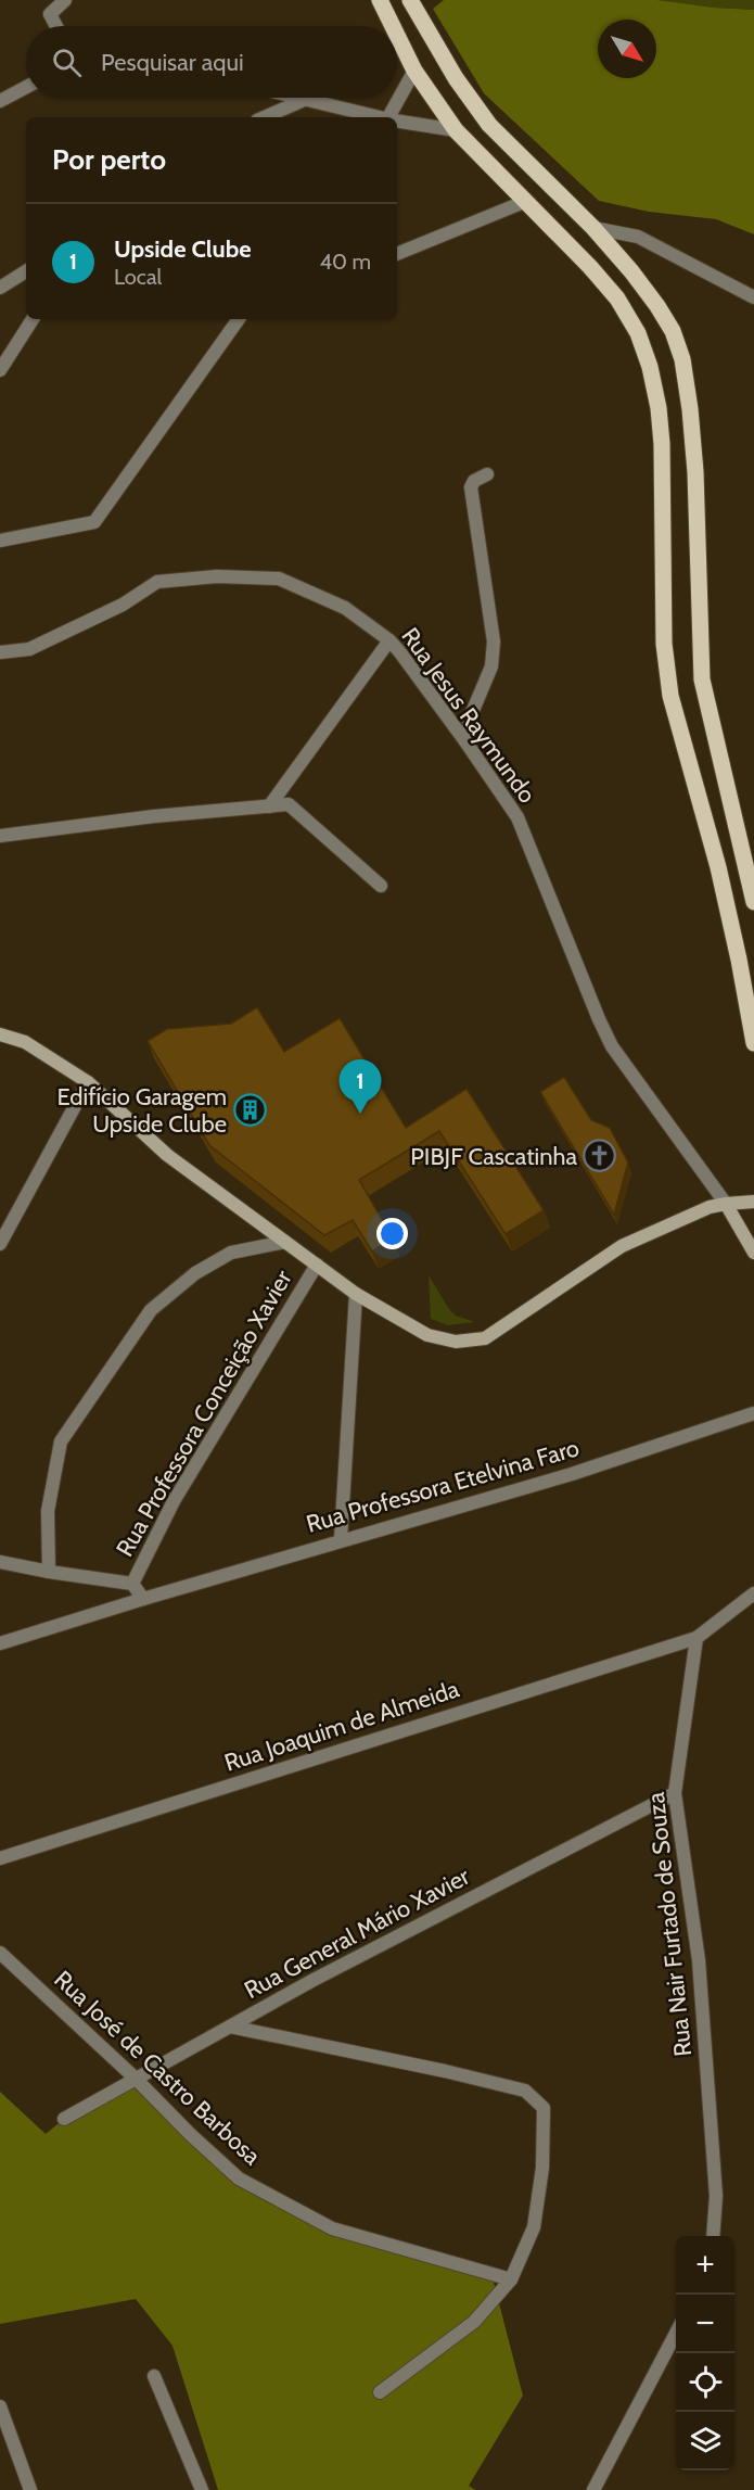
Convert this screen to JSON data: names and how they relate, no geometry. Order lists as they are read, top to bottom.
{
  "streets": {
    "street": [
      "Rua Jesus Raymundo",
      "Rua Professora Conceição Xavier",
      "Rua Professora Etelvina Faro",
      "Rua Joaquim de Almeida",
      "Rua Nair Furtado de Souza",
      "Rua General Mário Xavier",
      "Rua José de Castro Barbosa"
    ]
  },
  "crossings": [
    ["Rua Joaquim de Almeida", "Rua Nair Furtado de Souza"],
    ["Rua Nair Furtado de Souza", "Rua General Mário Xavier"],
    ["Rua General Mário Xavier", "Rua José de Castro Barbosa"]
  ],
  "places": {
    "building": ["Edifício Garagem Upside Clube"],
    "church": ["PIBJF Cascatinha"]
  },
  "north": "bottom right",
  "page": {
    "search": "Pesquisar aqui",
    "heading": "Por perto",
    "list": [
      {
        "mark": "1",
        "name": "Upside Clube",
        "note": "Local",
        "value": "40 m"
      }
    ],
    "pins": "1",
    "map_buttons": ["+", "−"]
  }
}
